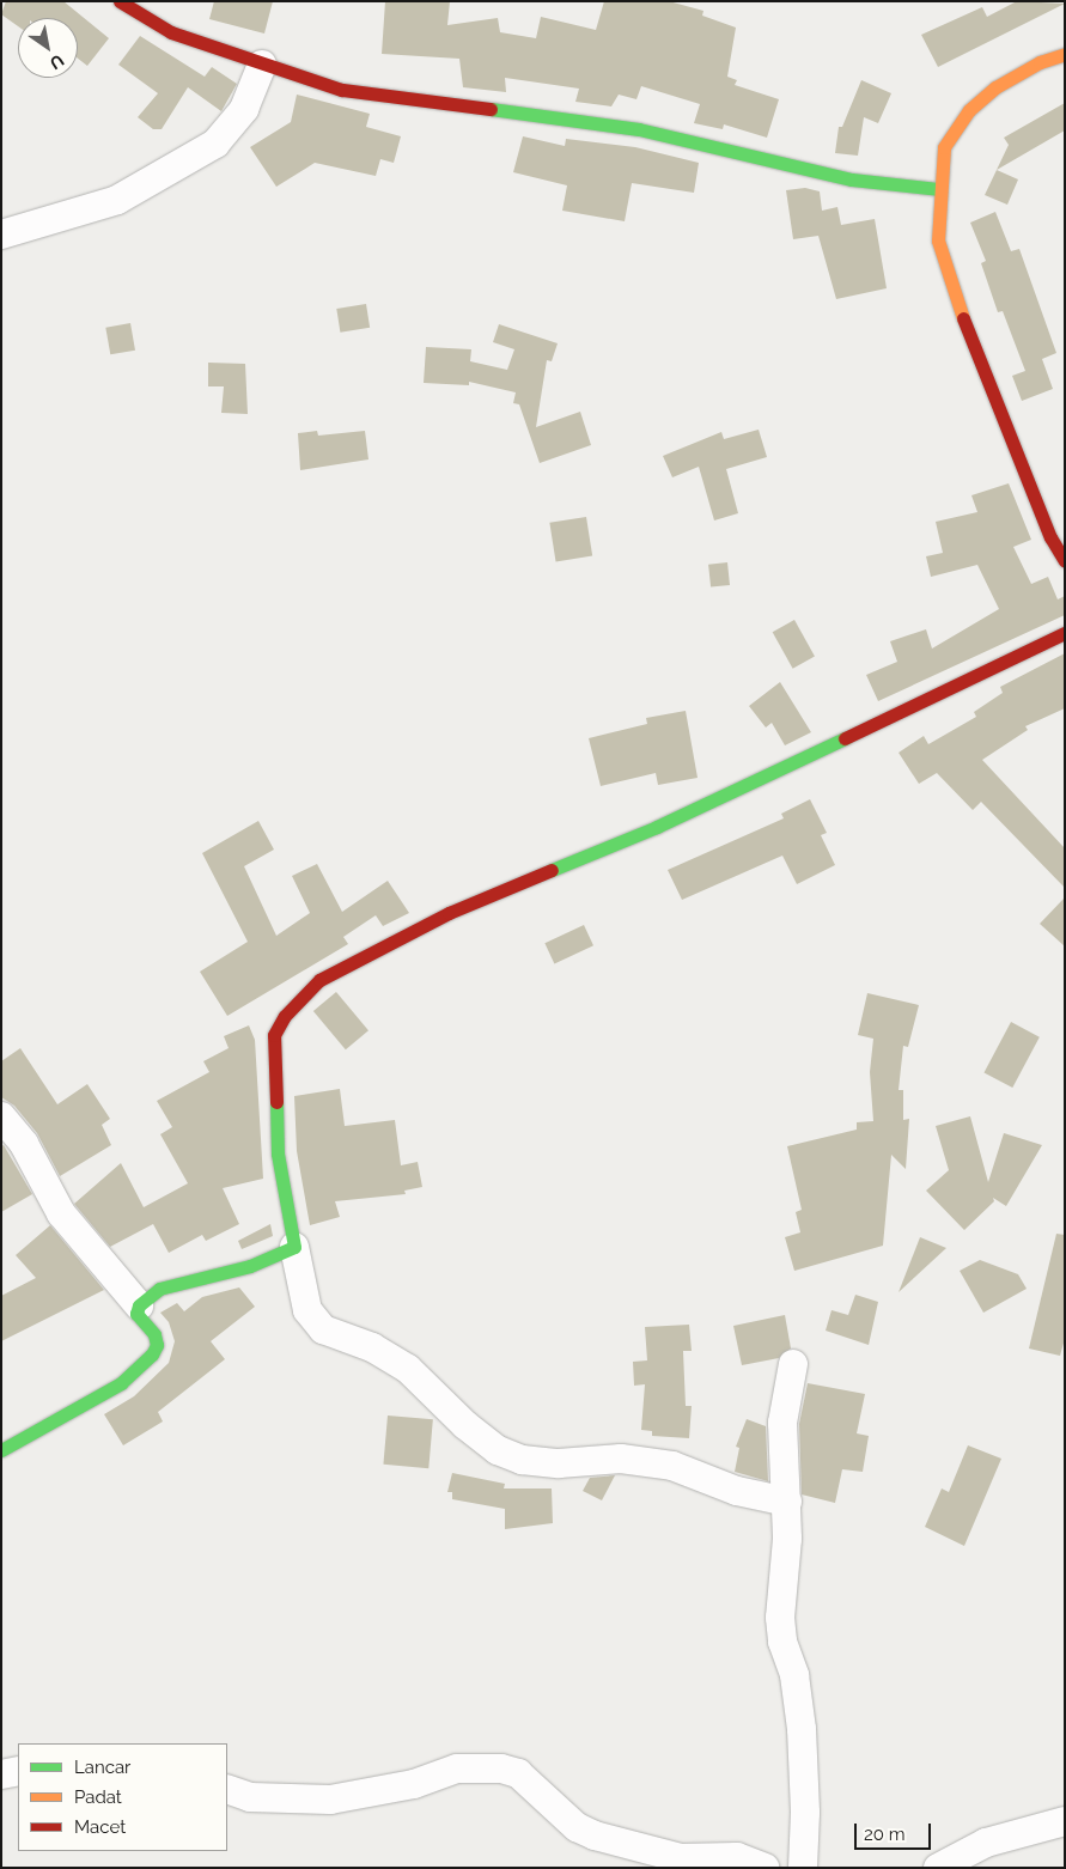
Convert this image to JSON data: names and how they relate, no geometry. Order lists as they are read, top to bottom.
{
  "legend": ["Lancar", "Padat", "Macet"],
  "scale_bar": "20 m",
  "north": "bottom right"
}
